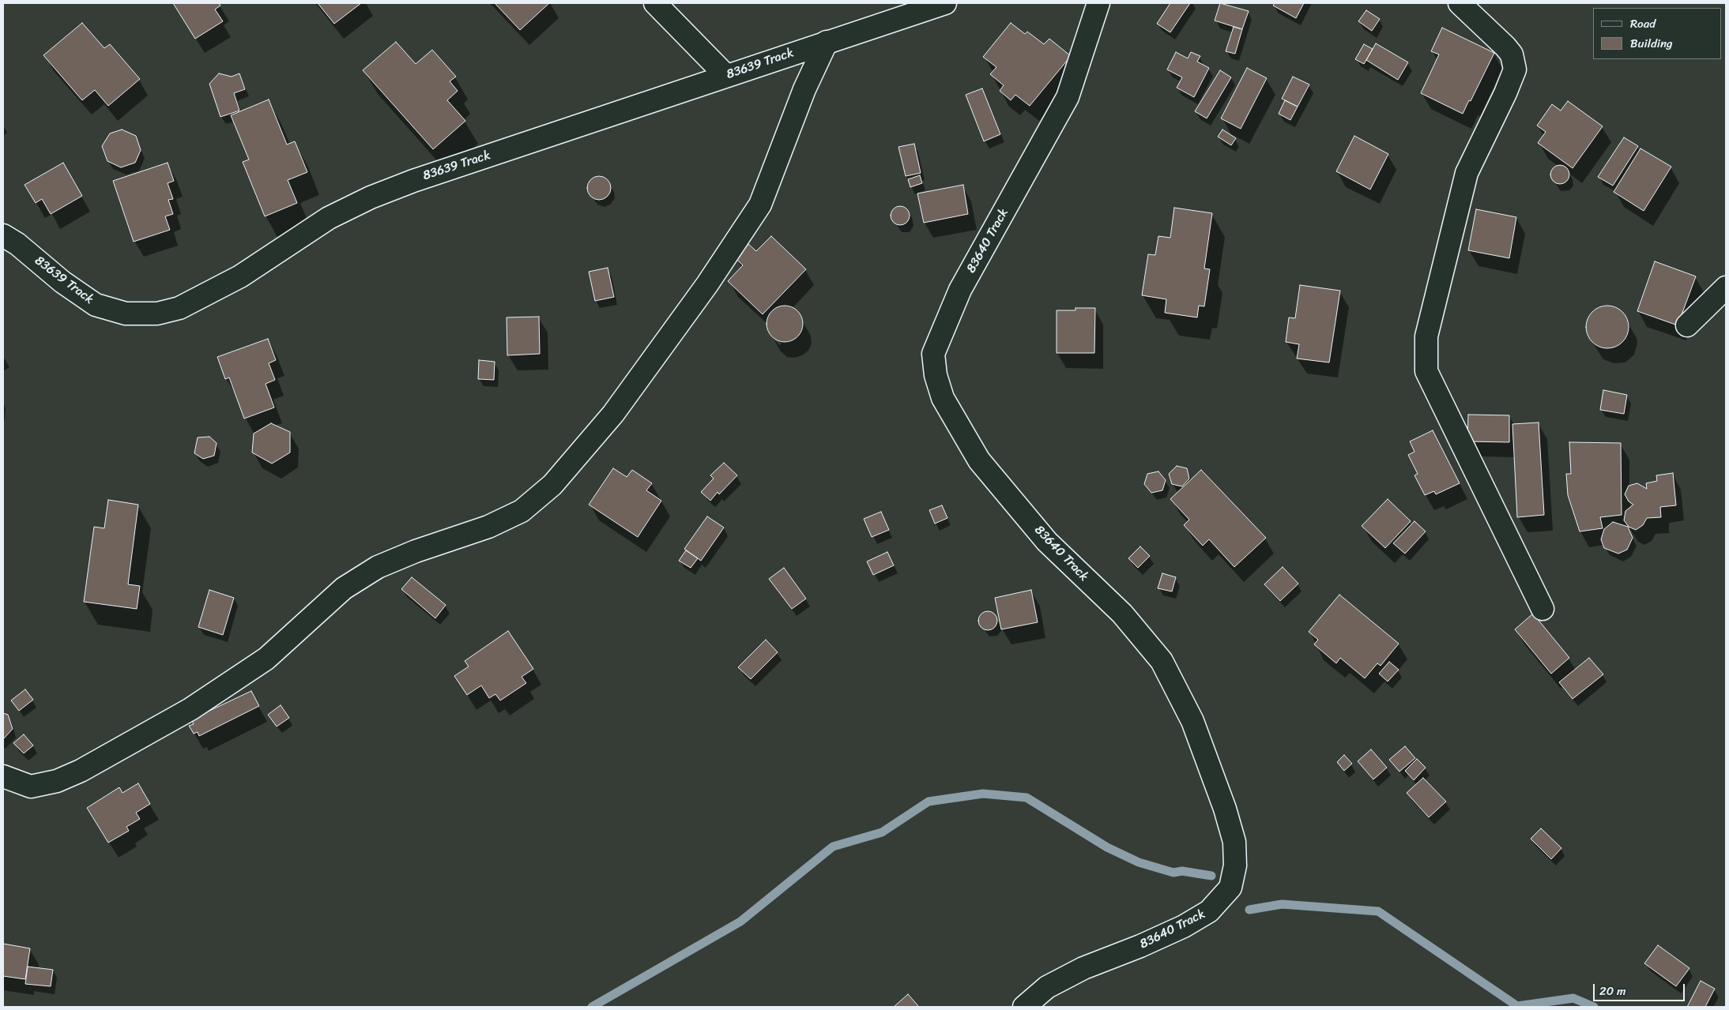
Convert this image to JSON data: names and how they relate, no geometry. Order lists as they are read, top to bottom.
{
  "streets": {
    "street": ["83639 Track", "83640 Track"]
  },
  "legend": ["Road", "Building"],
  "scale_bar": "20 m"
}
